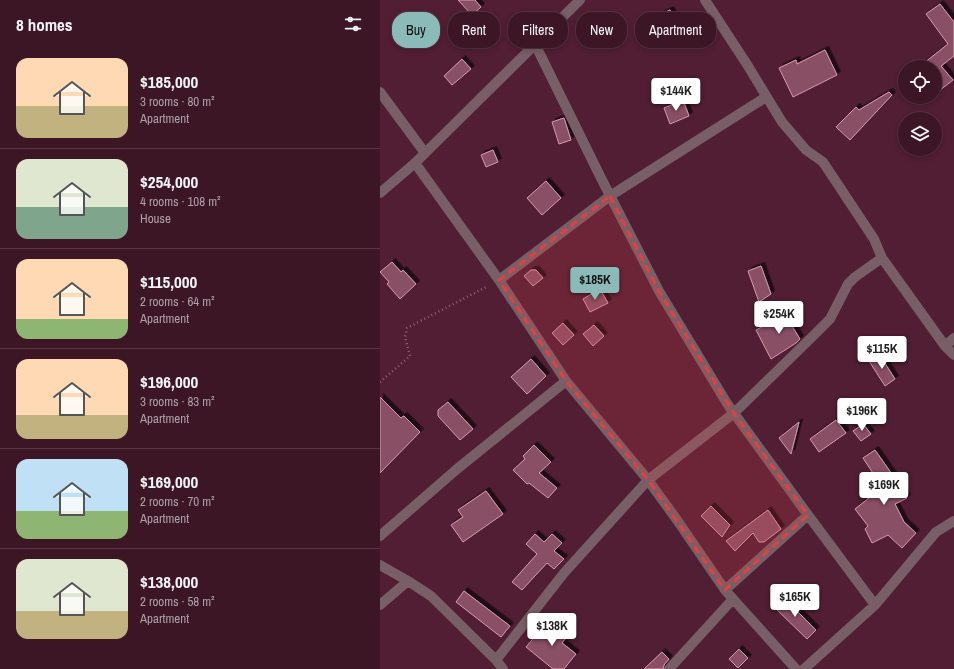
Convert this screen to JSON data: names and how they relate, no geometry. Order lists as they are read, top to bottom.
{
  "page": {
    "heading": "8 homes",
    "chip": [
      "Buy",
      "Rent",
      "Filters",
      "New",
      "Apartment"
    ],
    "list": [
      {
        "name": "$185,000",
        "note": "3 rooms · 80 m² · Apartment"
      },
      {
        "name": "$254,000",
        "note": "4 rooms · 108 m² · House"
      },
      {
        "name": "$115,000",
        "note": "2 rooms · 64 m² · Apartment"
      },
      {
        "name": "$196,000",
        "note": "3 rooms · 83 m² · Apartment"
      },
      {
        "name": "$169,000",
        "note": "2 rooms · 70 m² · Apartment"
      },
      {
        "name": "$138,000",
        "note": "2 rooms · 58 m² · Apartment"
      }
    ],
    "price": [
      "$144K",
      "$185K",
      "$254K",
      "$115K",
      "$196K",
      "$169K",
      "$165K",
      "$138K"
    ]
  }
}
